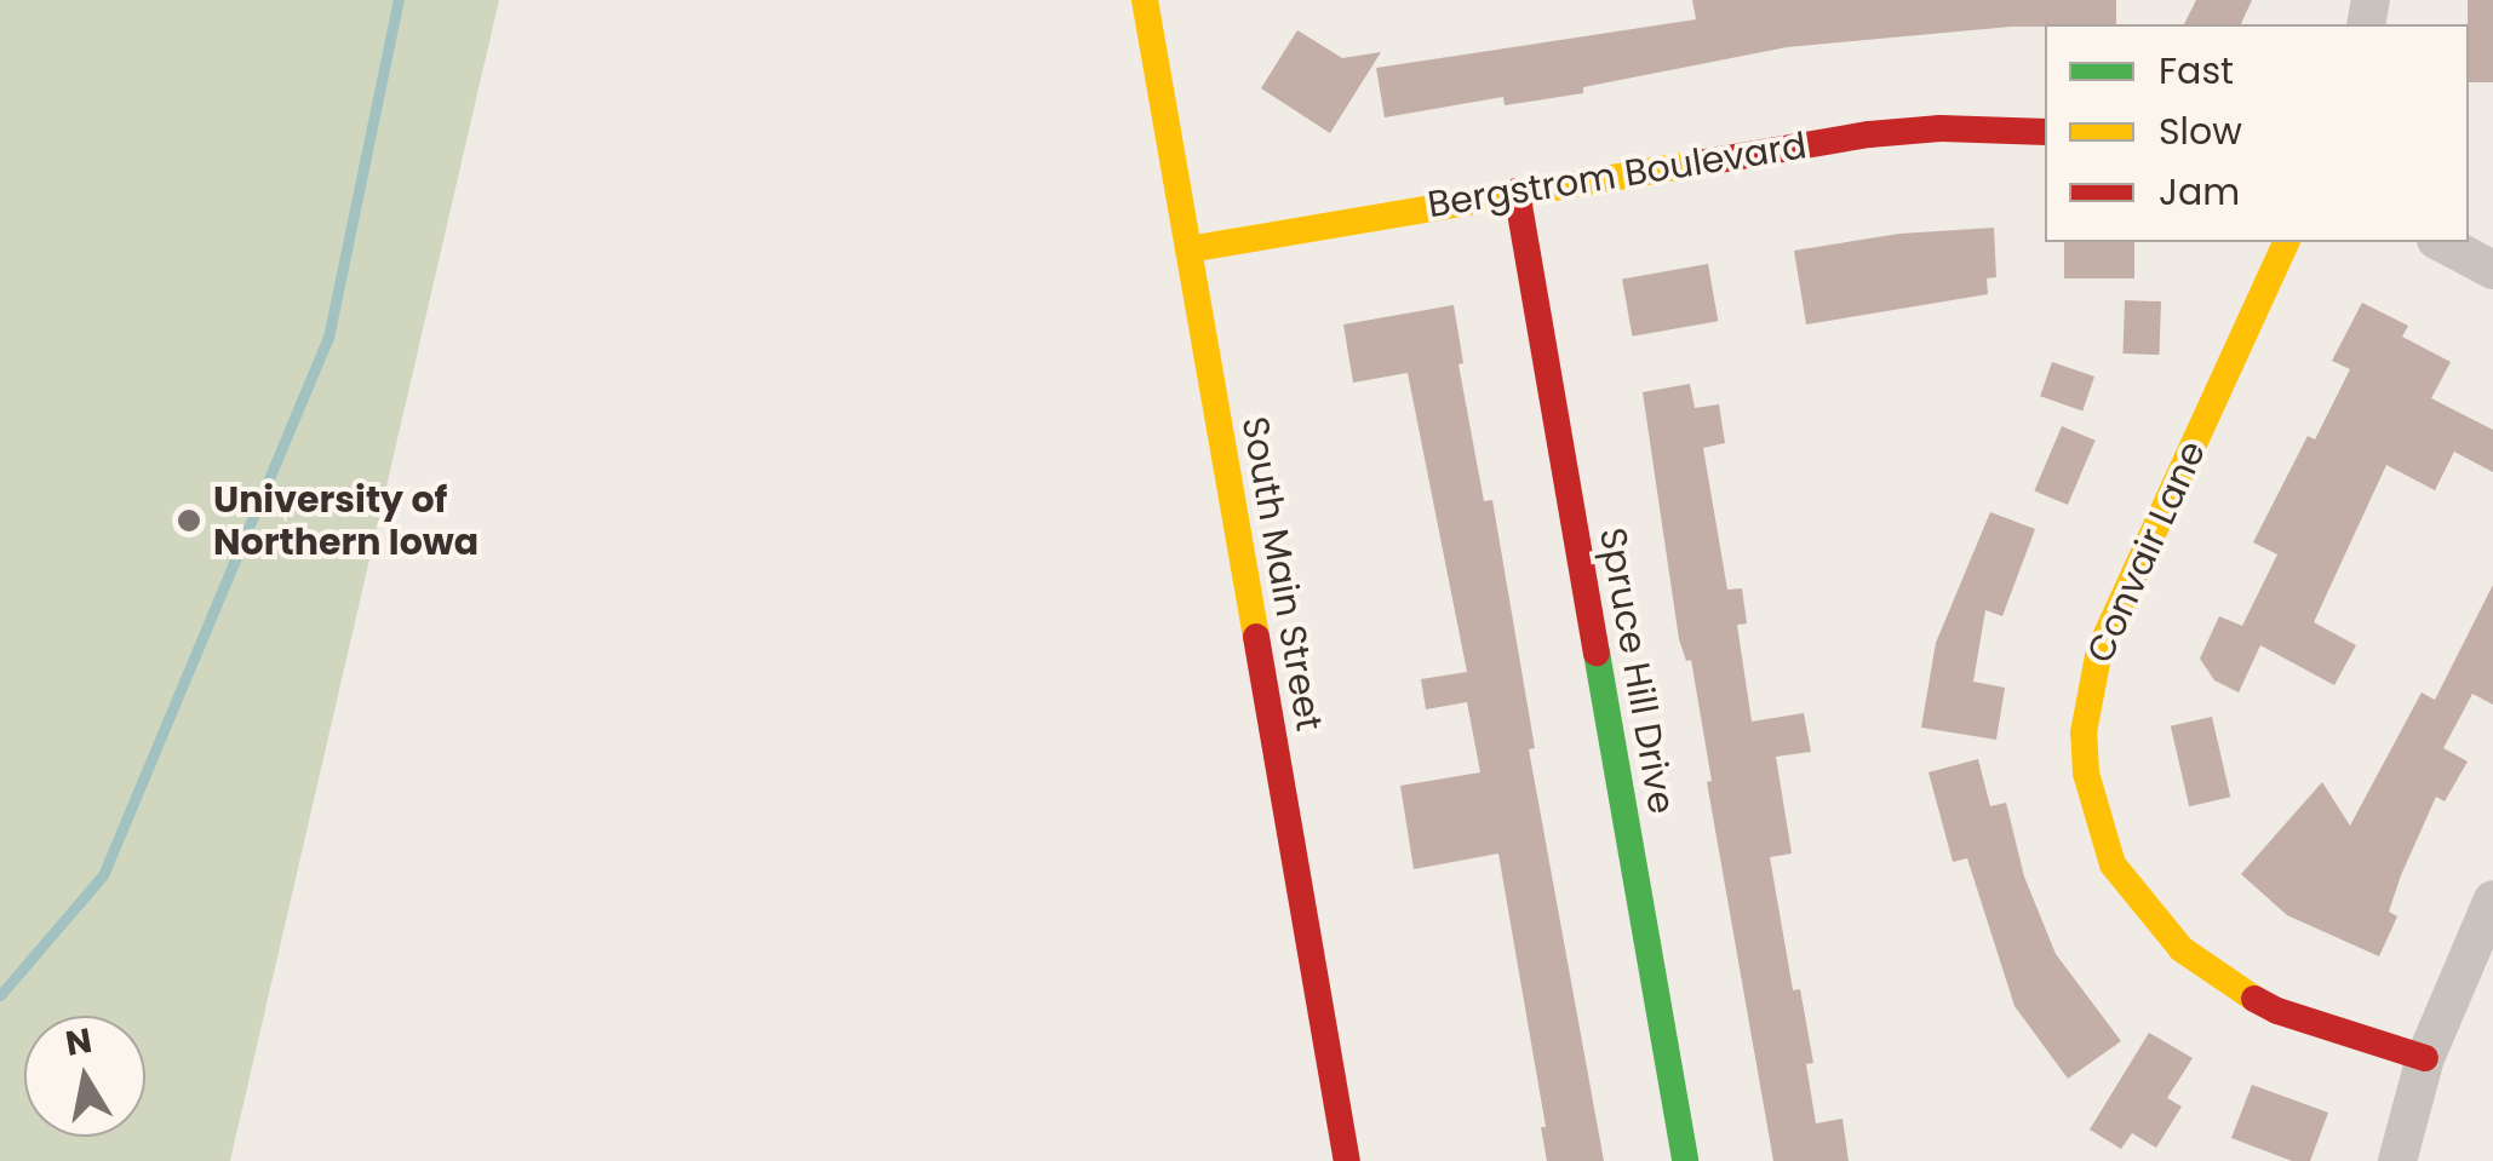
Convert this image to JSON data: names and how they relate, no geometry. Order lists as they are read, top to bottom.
{
  "streets": {
    "street": [
      "Bergstrom Boulevard",
      "Convair Lane",
      "South Main Street",
      "Spruce Hill Drive"
    ]
  },
  "crossings": [
    ["Bergstrom Boulevard", "South Main Street"],
    ["Bergstrom Boulevard", "Spruce Hill Drive"]
  ],
  "places": ["University of Northern Iowa"],
  "legend": ["Fast", "Slow", "Jam"],
  "north": "top"
}
